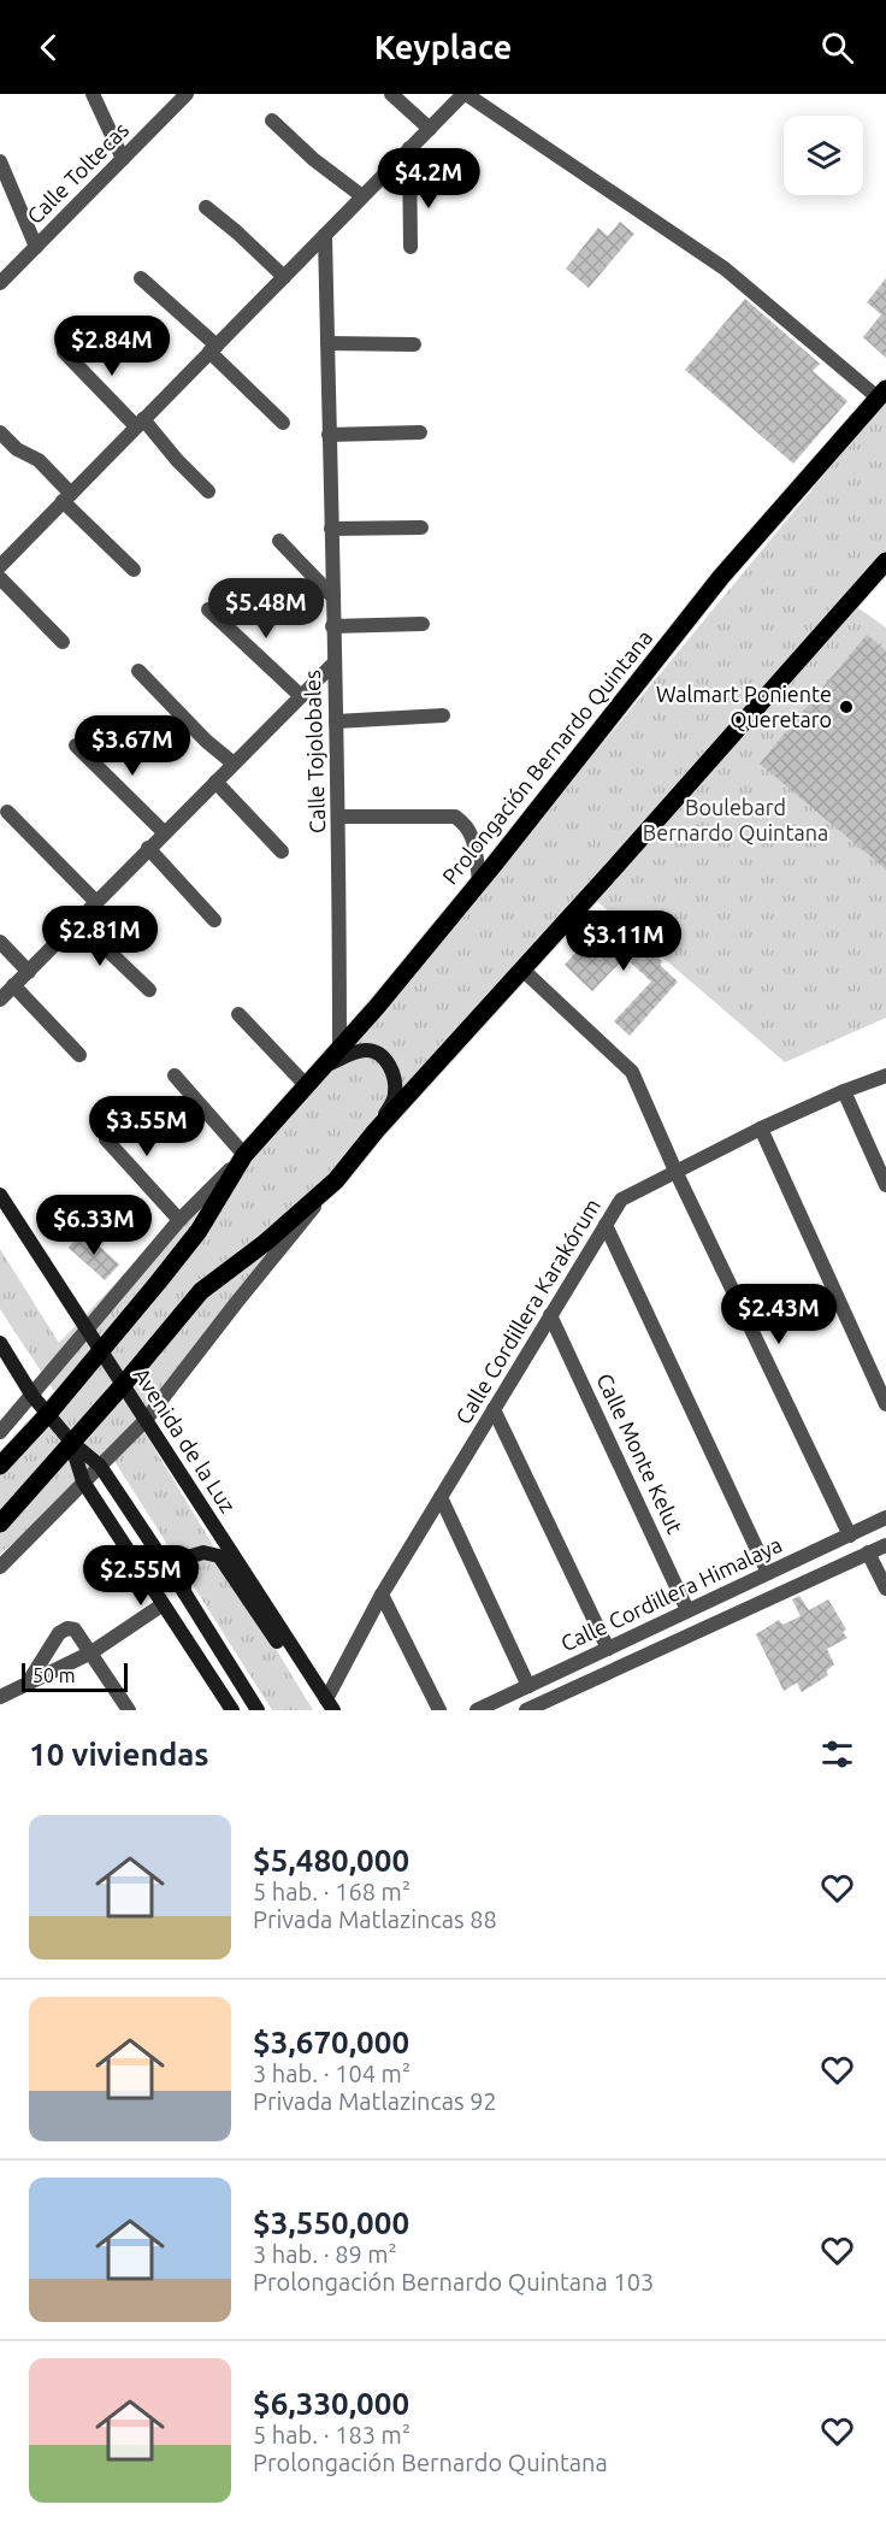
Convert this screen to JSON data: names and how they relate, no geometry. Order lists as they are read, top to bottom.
{
  "streets": {
    "main road": ["Prolongación Bernardo Quintana", "Avenida de la Luz"],
    "street": [
      "Calle Toltecas",
      "Calle Tojolobales",
      "Calle Cordillera Karakórum",
      "Calle Monte Kelut",
      "Calle Cordillera Himalaya"
    ]
  },
  "crossings": [
    ["Calle Tojolobales", "Prolongación Bernardo Quintana"],
    ["Prolongación Bernardo Quintana", "Avenida de la Luz"],
    ["Calle Cordillera Karakórum", "Avenida de la Luz"],
    ["Calle Cordillera Karakórum", "Calle Monte Kelut"],
    ["Calle Monte Kelut", "Calle Cordillera Himalaya"]
  ],
  "parks": ["Boulebard Bernardo Quintana"],
  "places": ["Walmart Poniente Queretaro"],
  "scale_bar": "50 m",
  "page": {
    "header": "Keyplace",
    "price": [
      "$4.2M",
      "$2.84M",
      "$5.48M",
      "$3.67M",
      "$2.81M",
      "$3.11M",
      "$3.55M",
      "$6.33M",
      "$2.43M",
      "$2.55M"
    ],
    "scale": "50 m",
    "heading": "10 viviendas",
    "list": [
      {
        "name": "$5,480,000",
        "note": "5 hab. · 168 m² · Privada Matlazincas 88"
      },
      {
        "name": "$3,670,000",
        "note": "3 hab. · 104 m² · Privada Matlazincas 92"
      },
      {
        "name": "$3,550,000",
        "note": "3 hab. · 89 m² · Prolongación Bernardo Quintana 103"
      },
      {
        "name": "$6,330,000",
        "note": "5 hab. · 183 m² · Prolongación Bernardo Quintana"
      }
    ]
  }
}
